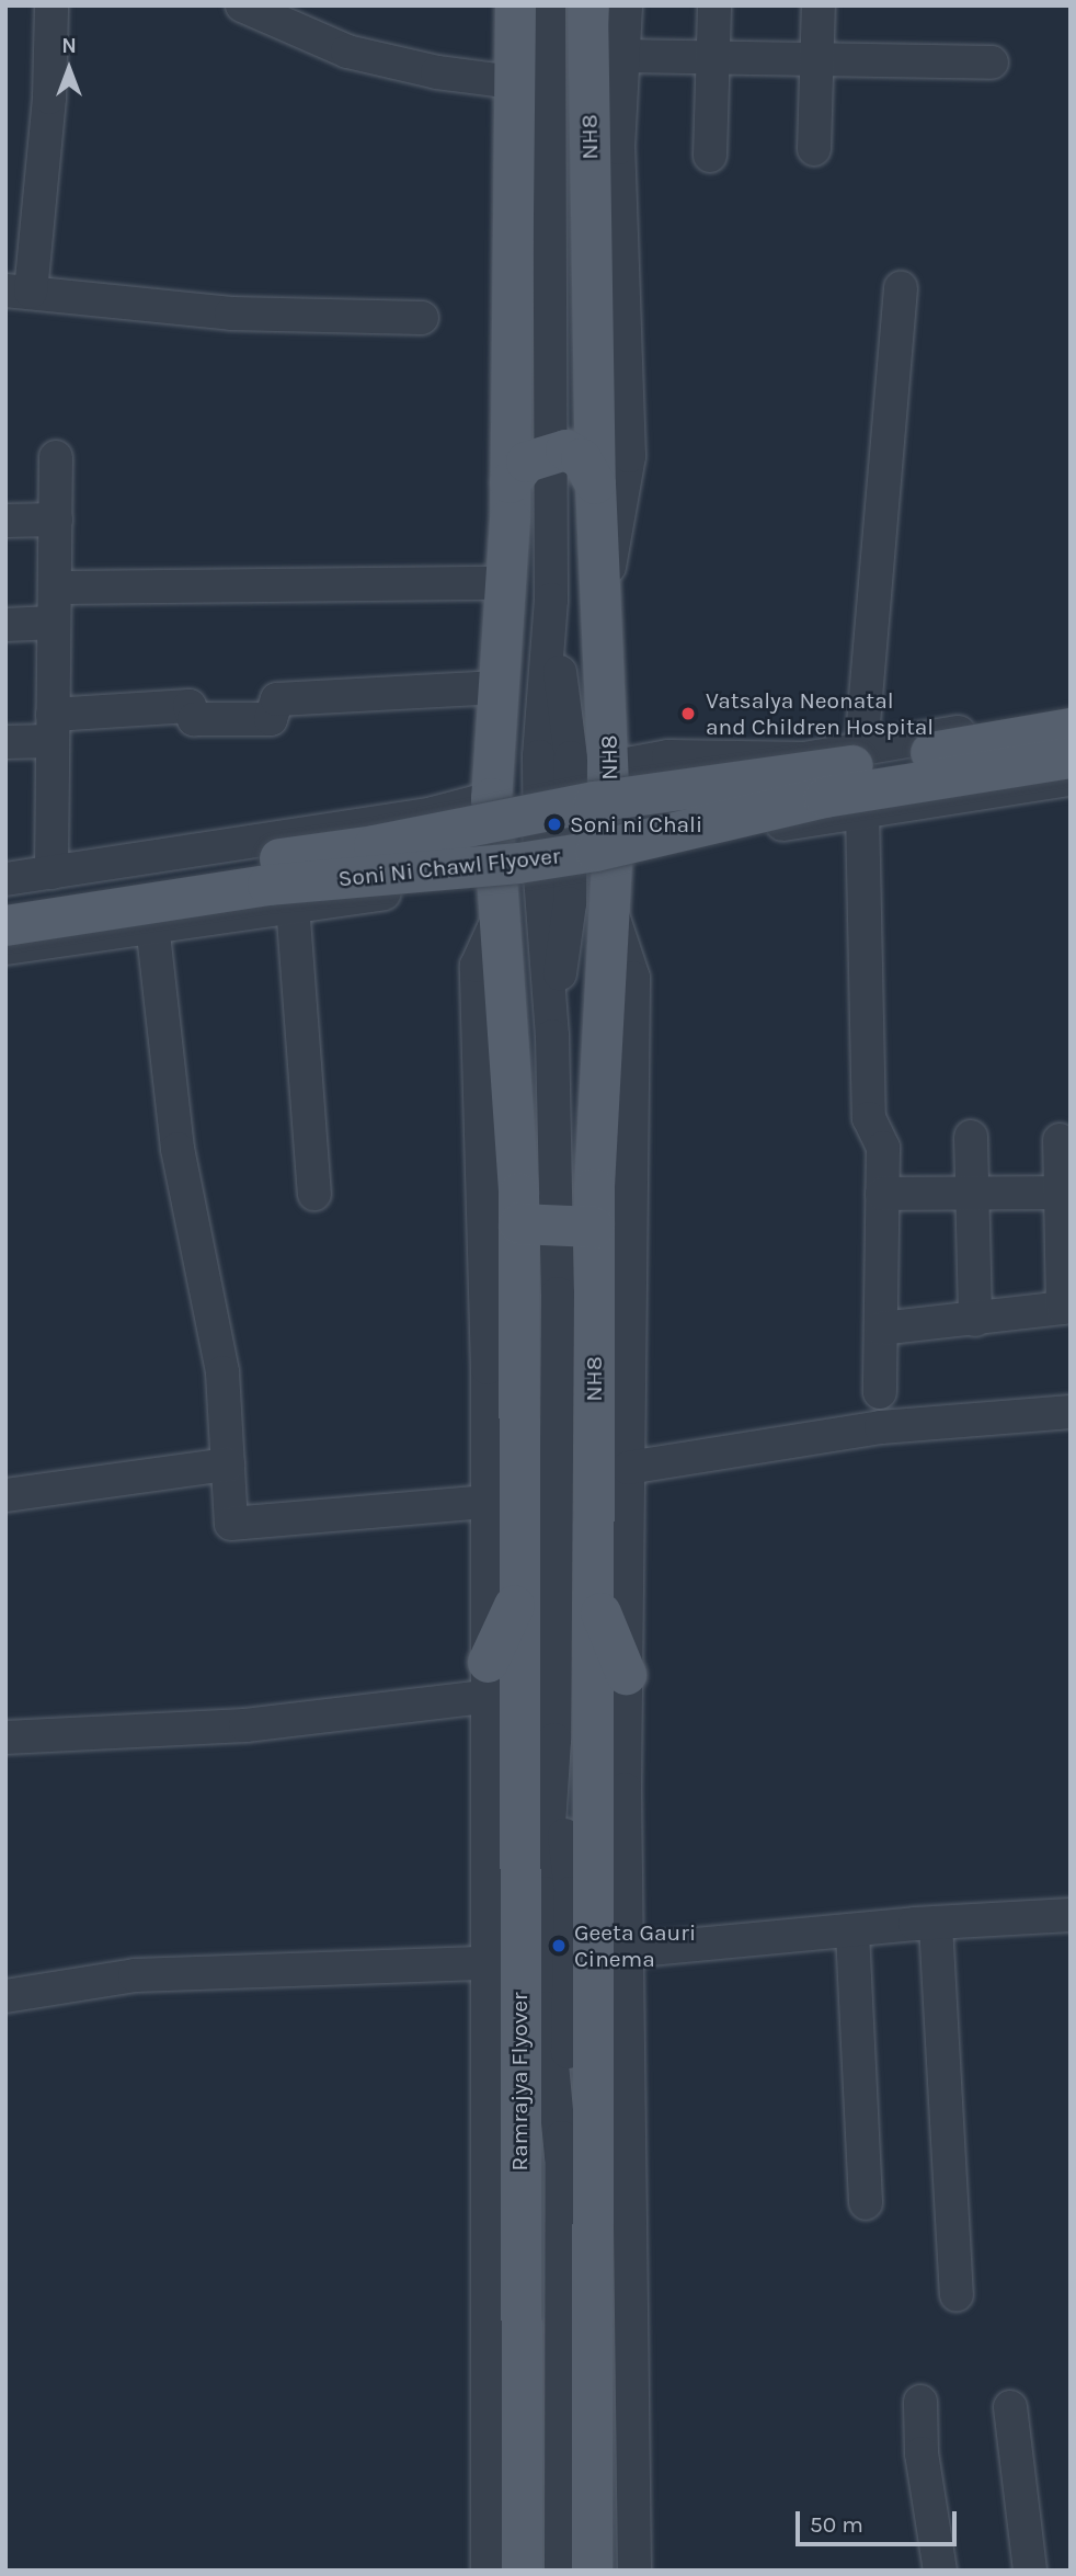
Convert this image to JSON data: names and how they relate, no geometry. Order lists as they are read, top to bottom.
{
  "streets": {
    "main road": ["NH8", "Soni Ni Chawl Flyover", "Ramrajya Flyover"]
  },
  "crossings": [
    ["NH8", "Ramrajya Flyover"]
  ],
  "places": ["Vatsalya Neonatal and Children Hospital", "Soni ni Chali", "Geeta Gauri Cinema"],
  "scale_bar": "50 m",
  "north": "top"
}
